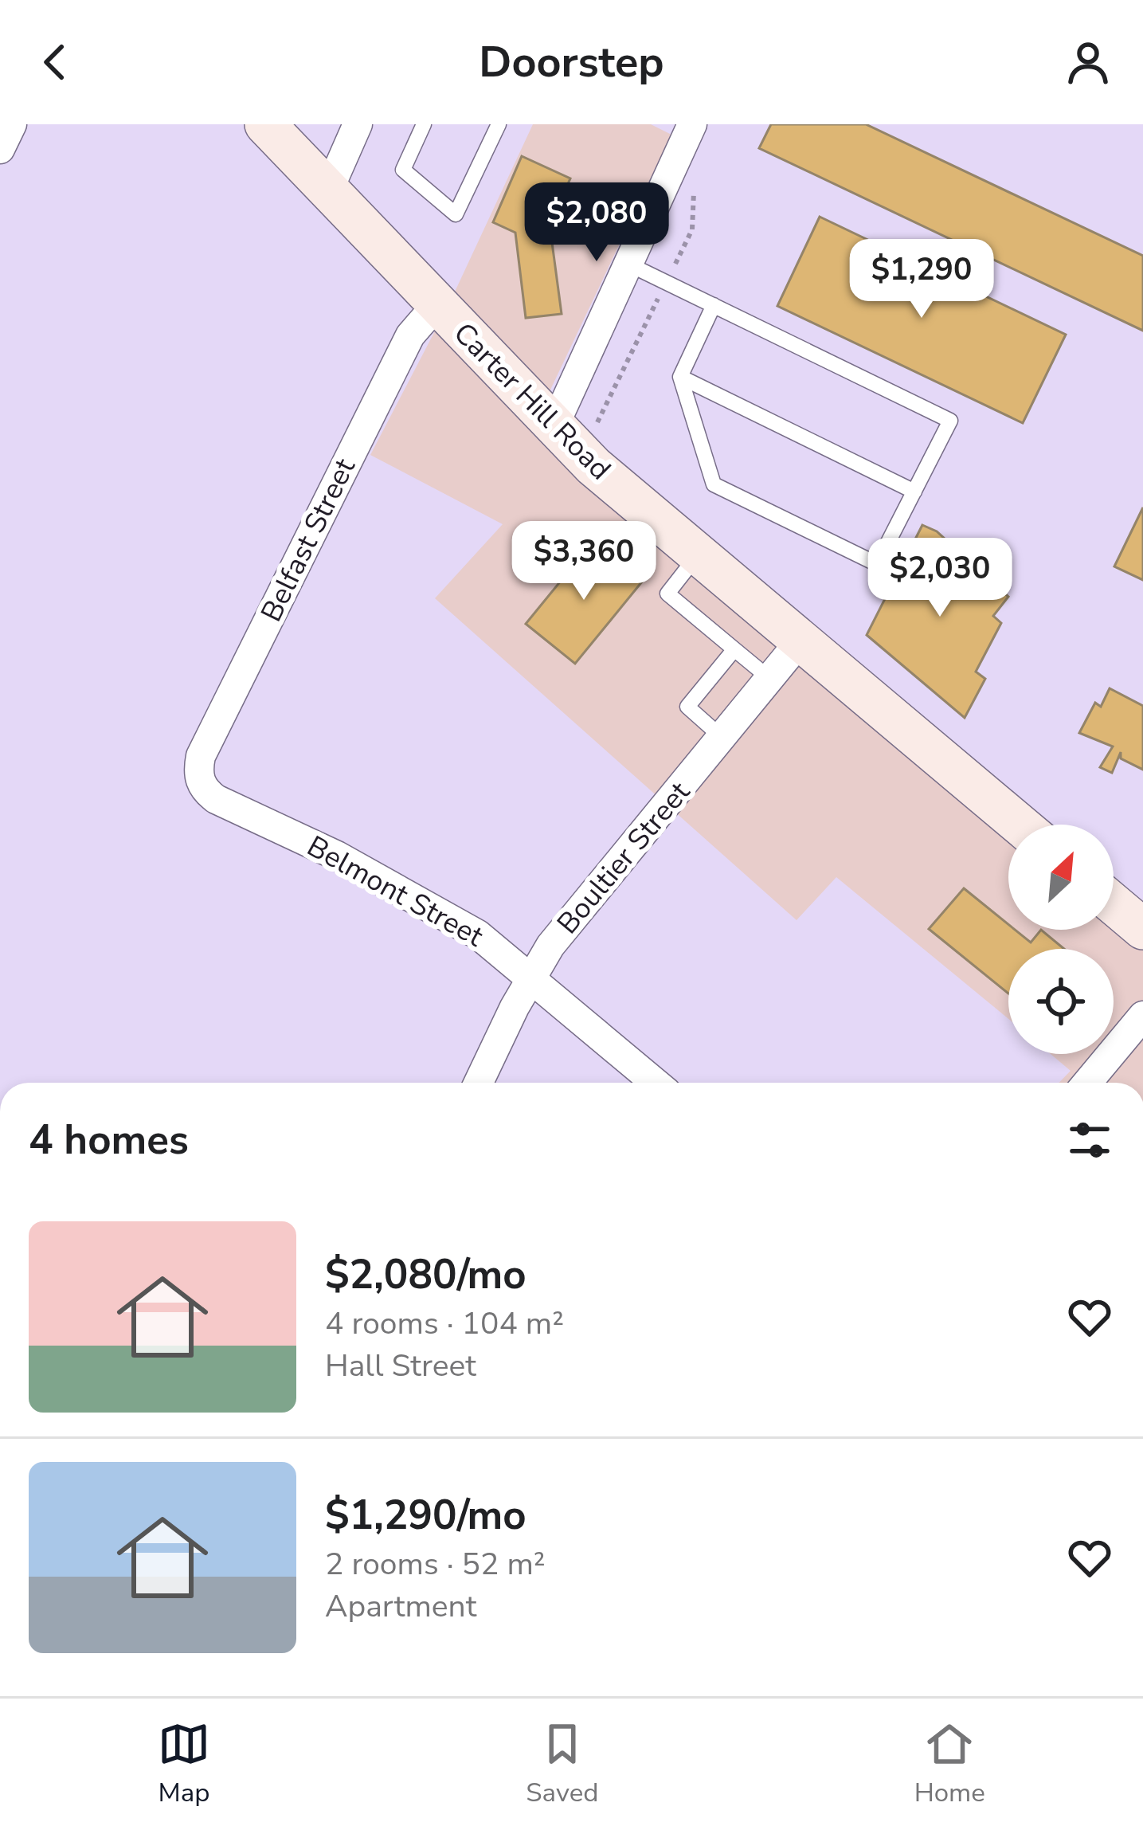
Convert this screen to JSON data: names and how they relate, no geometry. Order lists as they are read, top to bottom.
{
  "streets": {
    "main road": ["Carter Hill Road"],
    "street": ["Belfast Street", "Boultier Street", "Belmont Street"]
  },
  "crossings": [
    ["Carter Hill Road", "Belfast Street"],
    ["Carter Hill Road", "Boultier Street"],
    ["Belfast Street", "Belmont Street"],
    ["Boultier Street", "Belmont Street"]
  ],
  "north": "top right",
  "page": {
    "header": "Doorstep",
    "price": [
      "$2,080",
      "$1,290",
      "$3,360",
      "$2,030"
    ],
    "heading": "4 homes",
    "list": [
      {
        "name": "$2,080/mo",
        "note": "4 rooms · 104 m² · Hall Street"
      },
      {
        "name": "$1,290/mo",
        "note": "2 rooms · 52 m² · Apartment"
      }
    ],
    "tabs": ["Map", "Saved", "Home"]
  }
}
